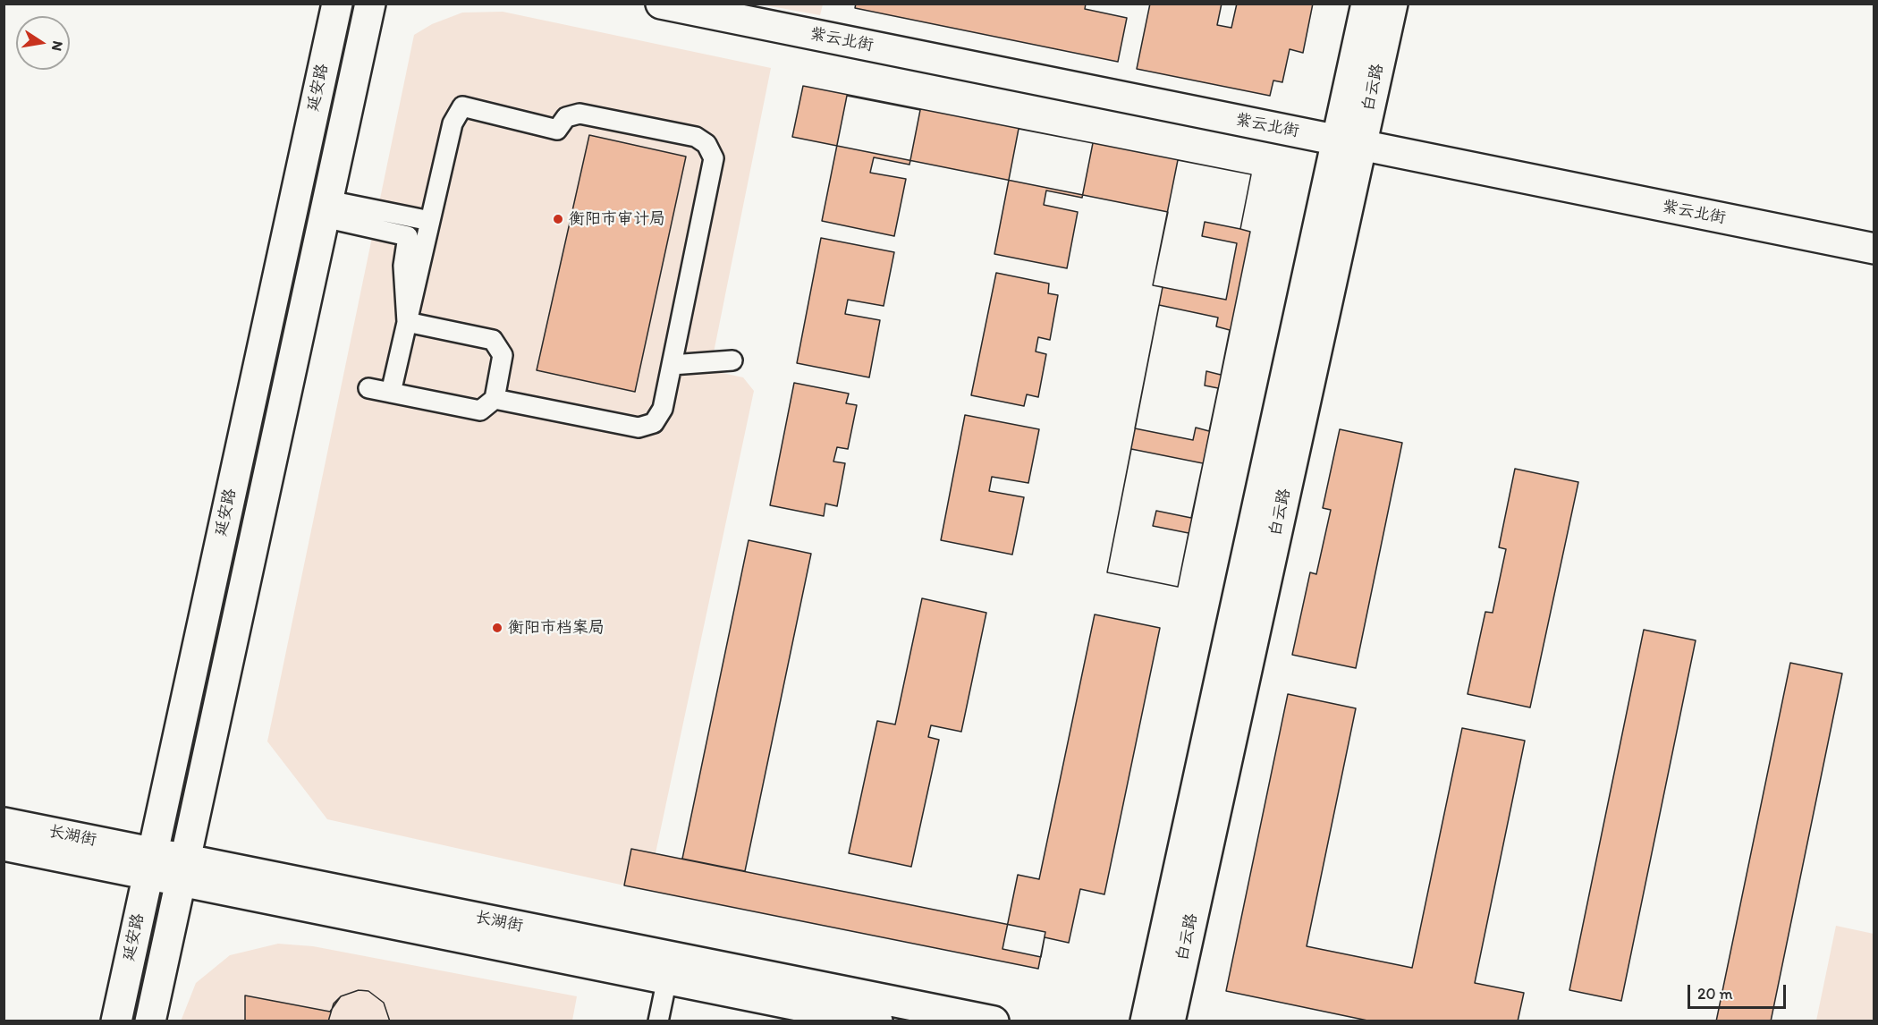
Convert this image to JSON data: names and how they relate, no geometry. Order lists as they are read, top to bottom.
{
  "streets": {
    "main road": [
      "紫云北街",
      "延安路",
      "白云路",
      "长湖街"
    ]
  },
  "crossings": [
    ["紫云北街", "白云路"],
    ["延安路", "长湖街"]
  ],
  "places": ["衡阳市审计局", "衡阳市档案局"],
  "scale_bar": "20 m",
  "north": "right"
}
